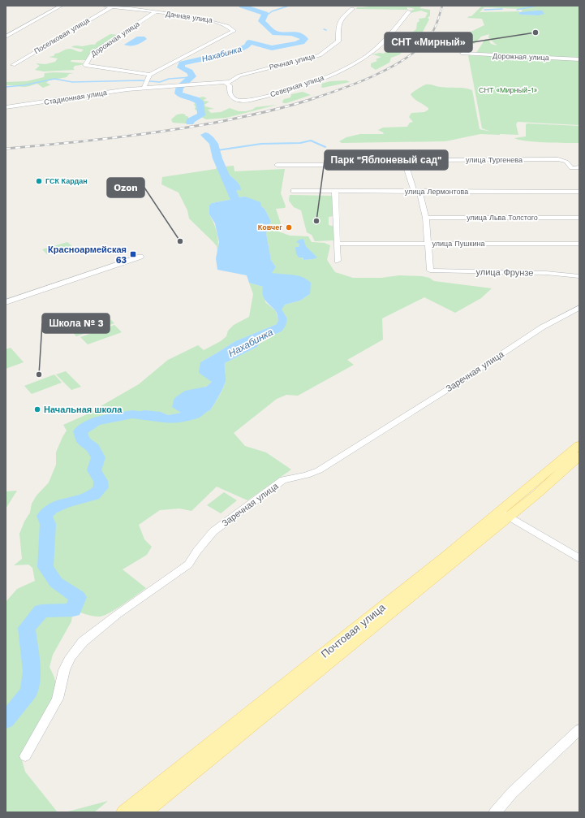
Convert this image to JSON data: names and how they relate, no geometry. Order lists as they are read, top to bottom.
{
  "streets": {
    "main road": ["Почтовая улица"],
    "street": [
      "Дачная улица",
      "Поселковая улица",
      "Дорожная улица",
      "Речная улица",
      "Северная улица",
      "Стадионная улица",
      "улица Тургенева",
      "улица Лермонтова",
      "улица Льва Толстого",
      "улица Пушкина",
      "улица Фрунзе",
      "Заречная улица"
    ]
  },
  "crossings": [
    ["Дачная улица", "Поселковая улица"],
    ["Дачная улица", "Дорожная улица"],
    ["Речная улица", "Северная улица"],
    ["Речная улица", "Стадионная улица"],
    ["улица Пушкина", "улица Фрунзе"]
  ],
  "water": ["Нахабинка"],
  "parks": ["СНТ «Мирный-1»"],
  "places": {
    "other": [
      "СНТ «Мирный»",
      "ГСК Кардан",
      "Парк \"Яблоневый сад\"",
      "Ковчег",
      "Ozon",
      "Школа № 3",
      "Начальная школа"
    ],
    "transit": ["Красноармейская 63"]
  }
}
